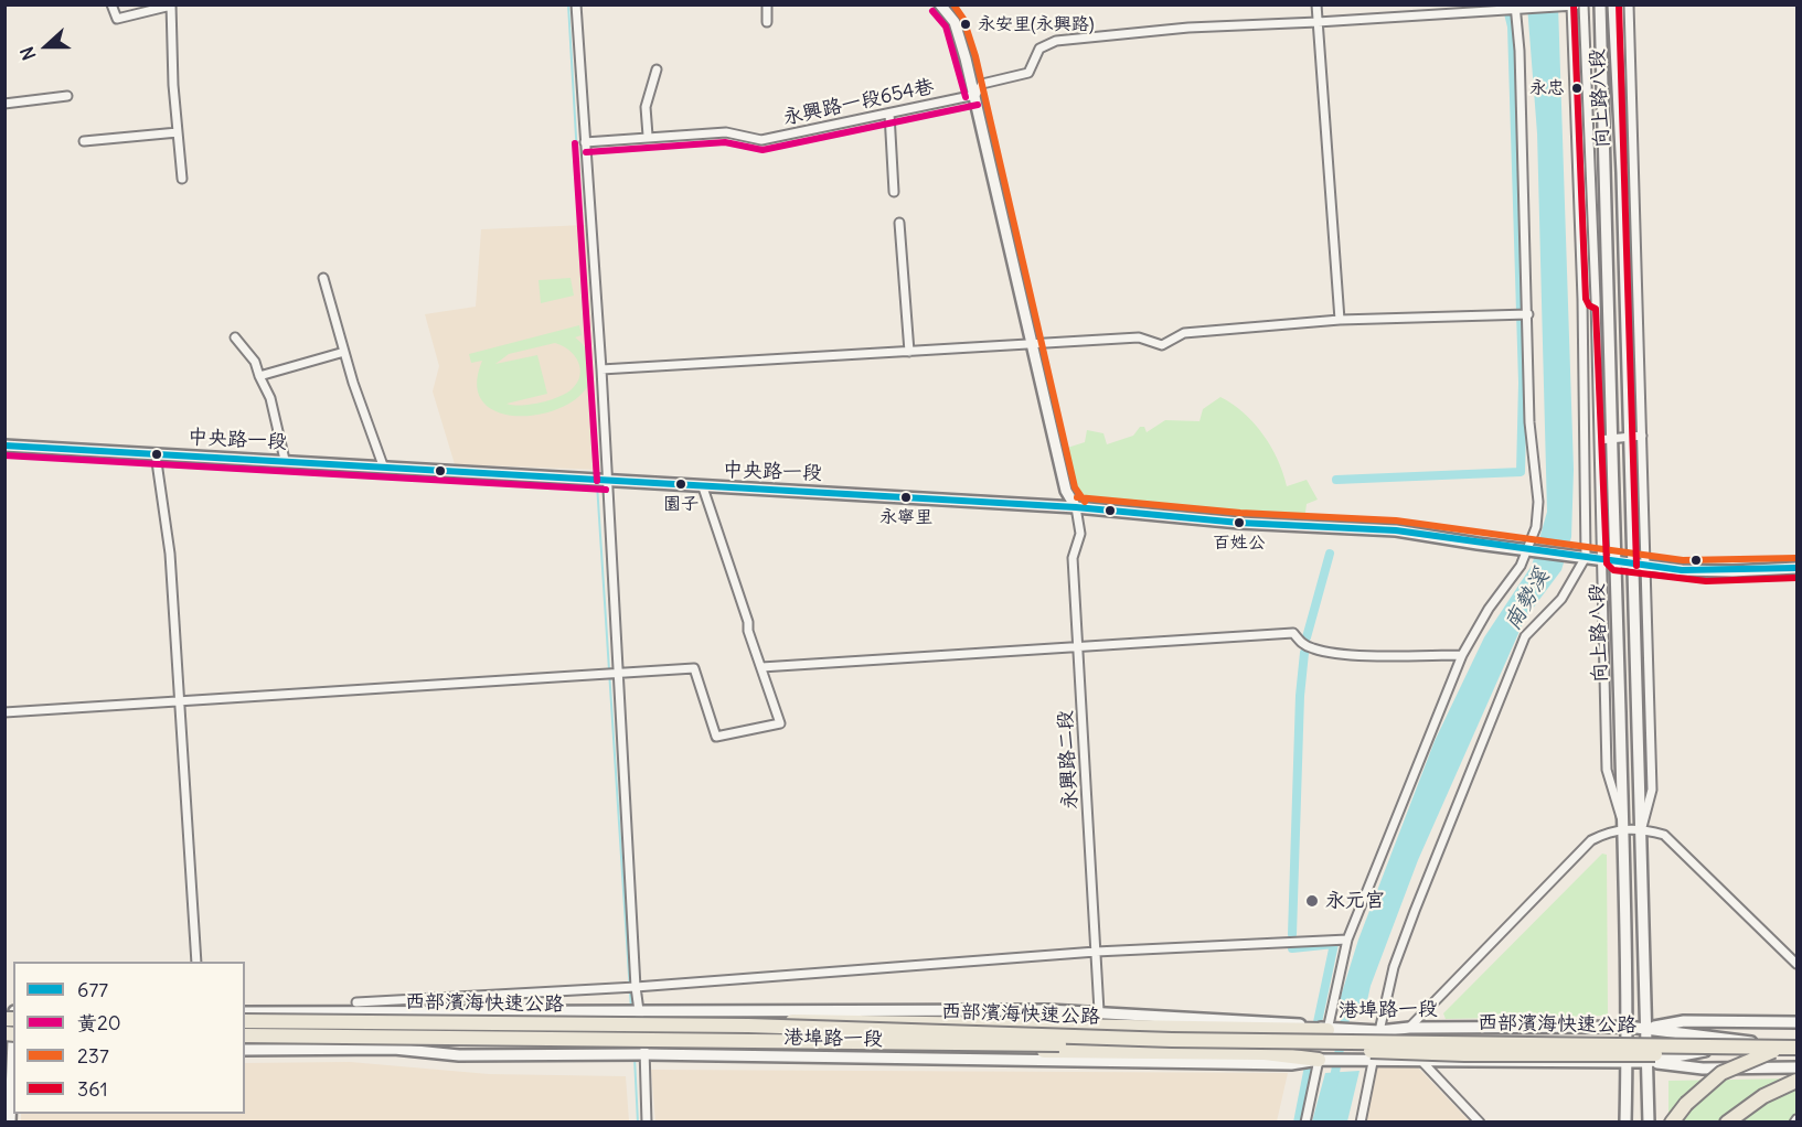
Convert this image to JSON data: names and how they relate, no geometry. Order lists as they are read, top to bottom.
{
  "streets": {
    "highway": ["西部濱海快速公路"],
    "street": [
      "向上路八段",
      "永興路一段654巷",
      "中央路一段",
      "永興路二段",
      "港埠路一段"
    ]
  },
  "crossings": [
    ["向上路八段", "港埠路一段"],
    ["中央路一段", "永興路二段"],
    ["永興路二段", "港埠路一段"],
    ["西部濱海快速公路", "港埠路一段"]
  ],
  "water": ["南勢溪"],
  "places": [
    "永安里(永興路)",
    "永忠",
    "園子",
    "永寧里",
    "百姓公",
    "永元宮"
  ],
  "lines": [
    "transit line 237",
    "transit line 361",
    "transit line 黃20",
    "transit line 677"
  ],
  "legend": [
    "677",
    "黃20",
    "237",
    "361"
  ],
  "north": "left"
}
